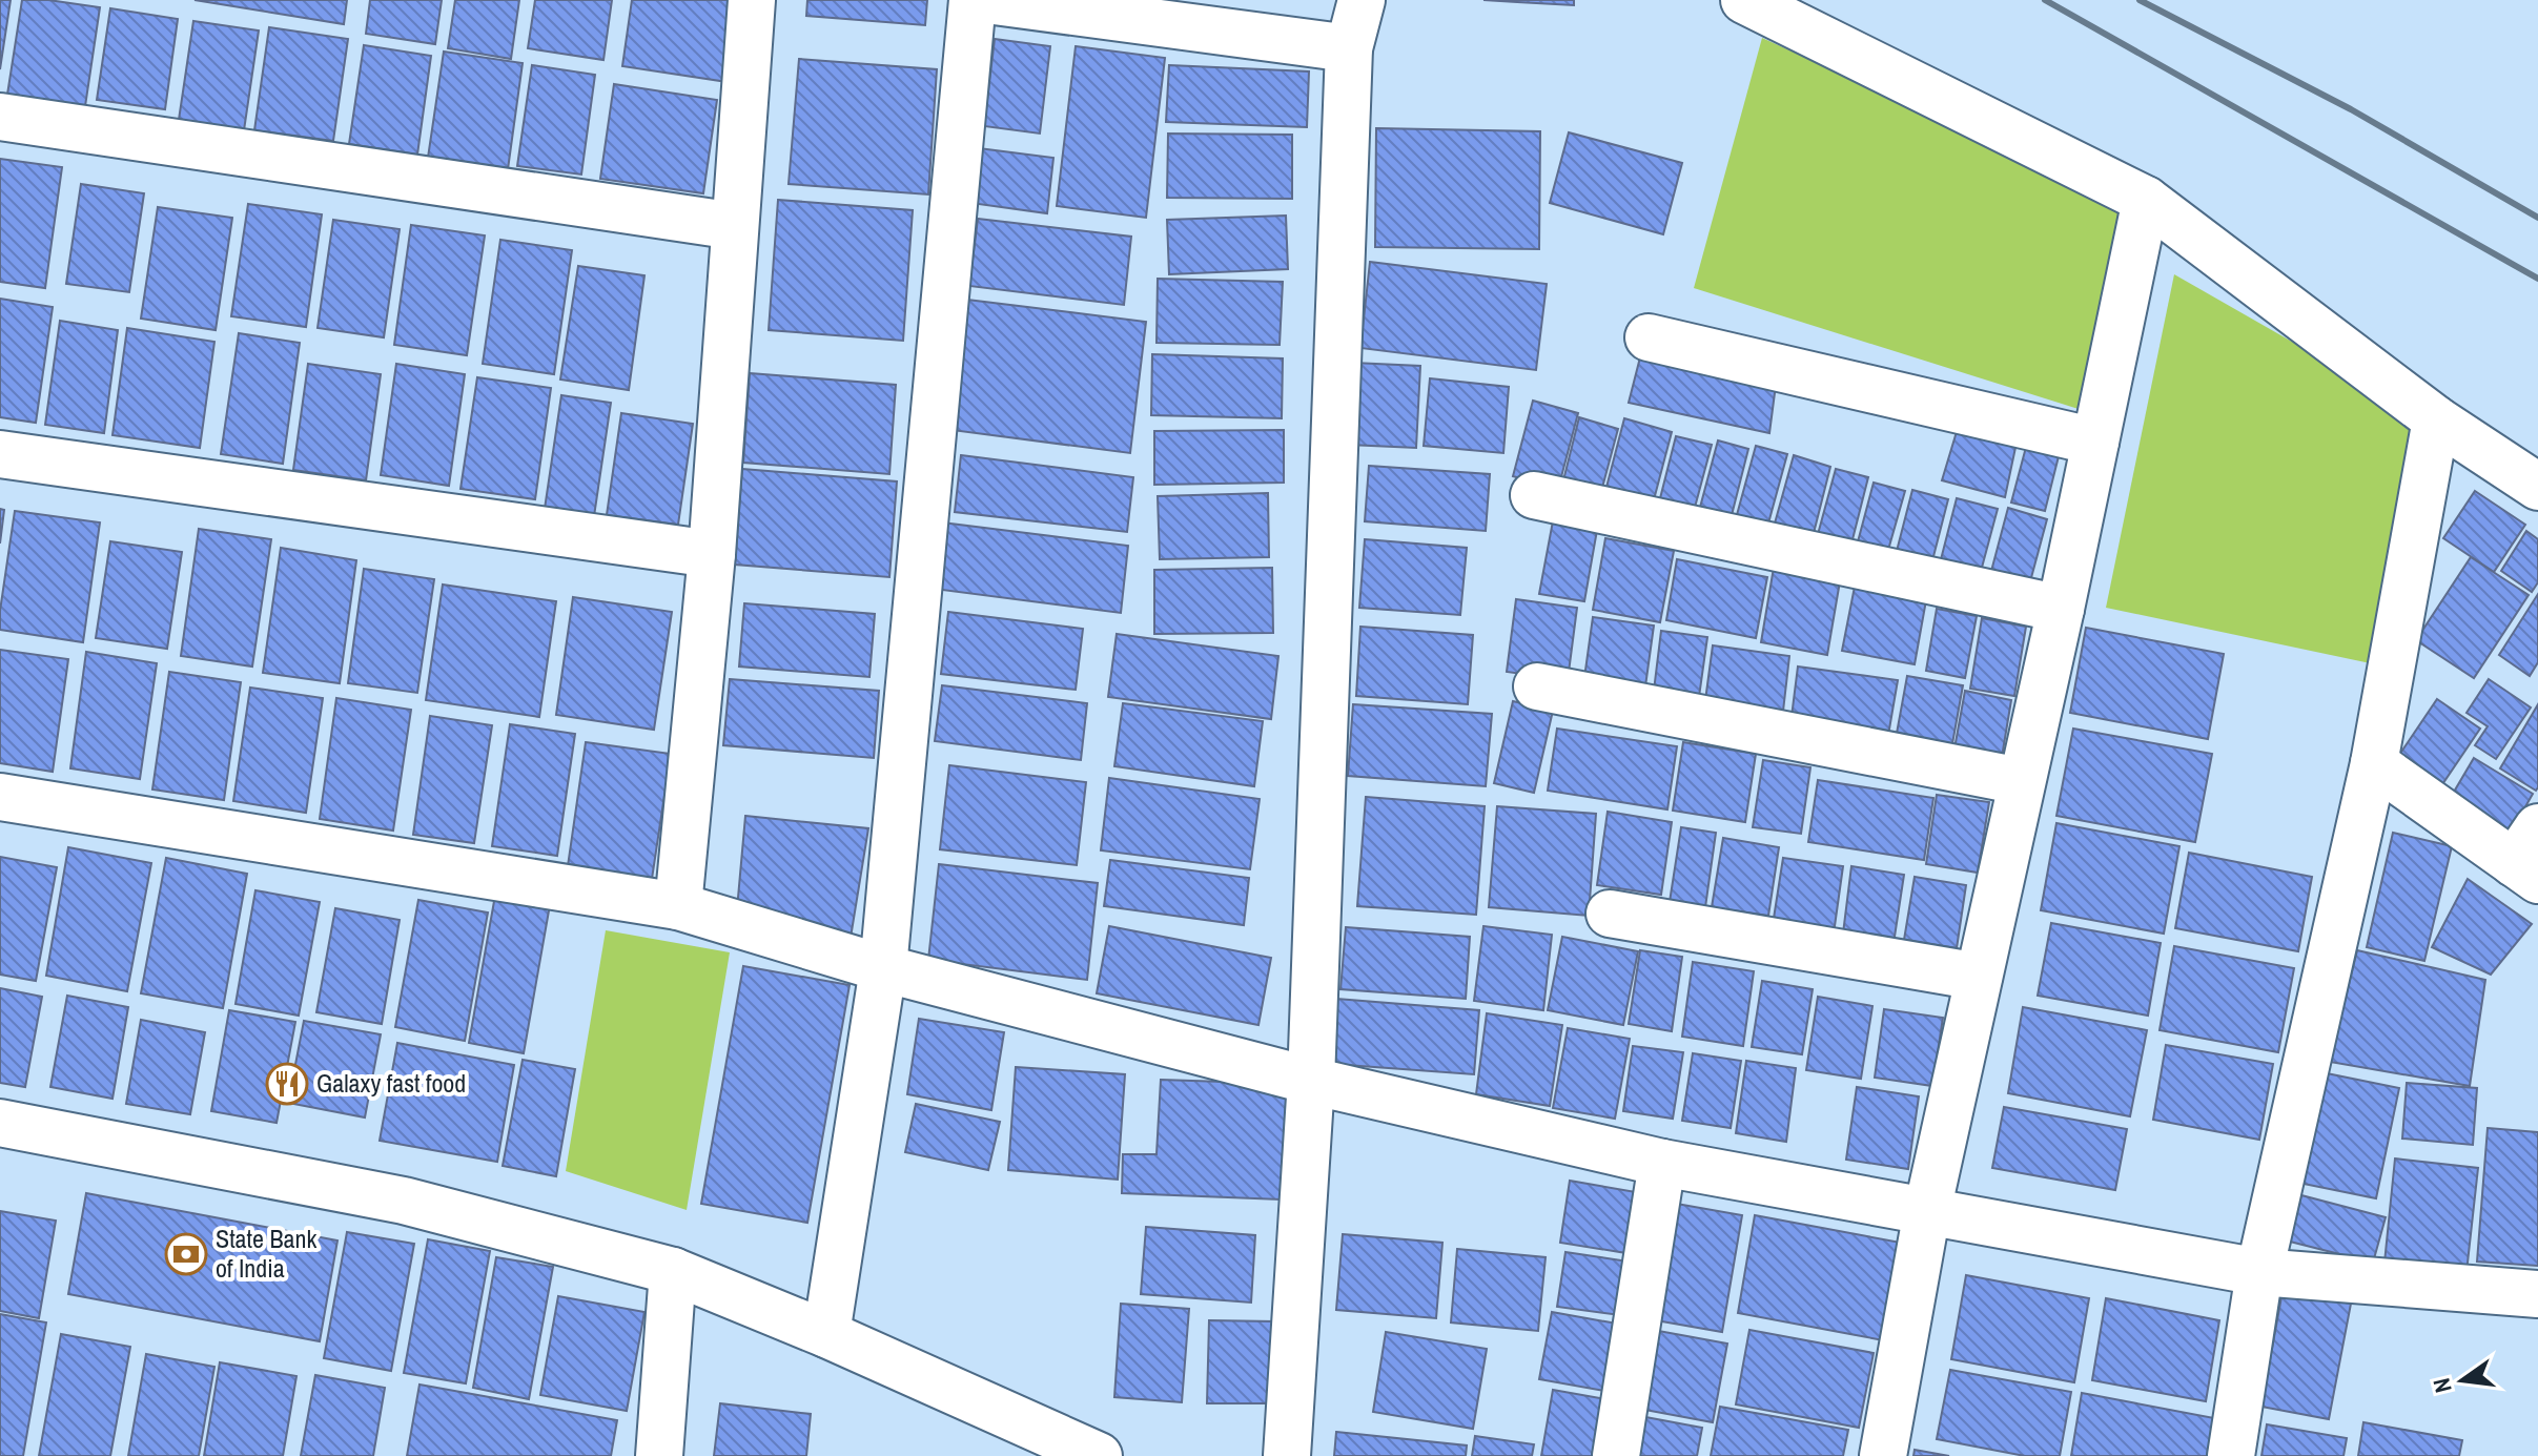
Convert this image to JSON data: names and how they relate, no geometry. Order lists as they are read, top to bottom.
{
  "places": {
    "restaurant": ["Galaxy fast food"],
    "bank": ["State Bank of India"]
  },
  "north": "left"
}
